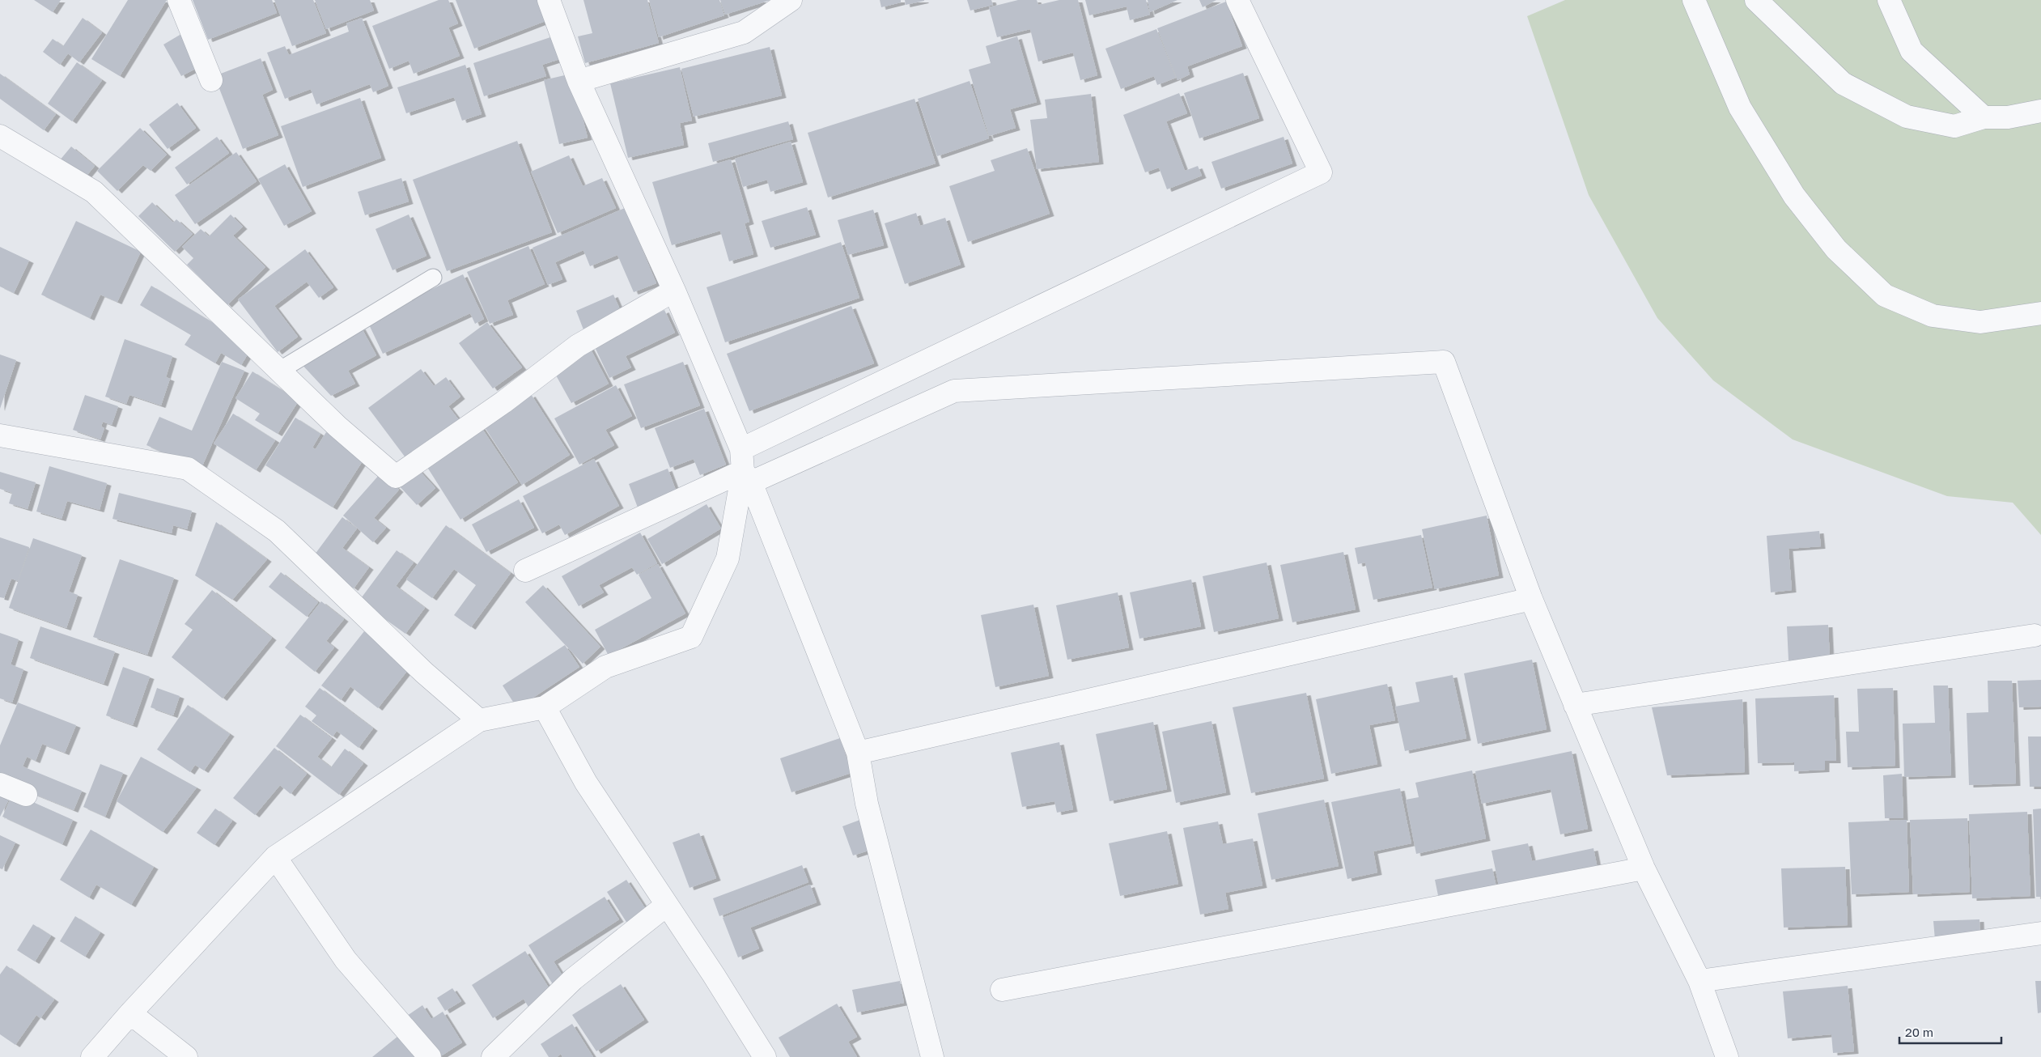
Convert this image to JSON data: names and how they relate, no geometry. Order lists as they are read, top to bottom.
{
  "scale_bar": "20 m"
}
